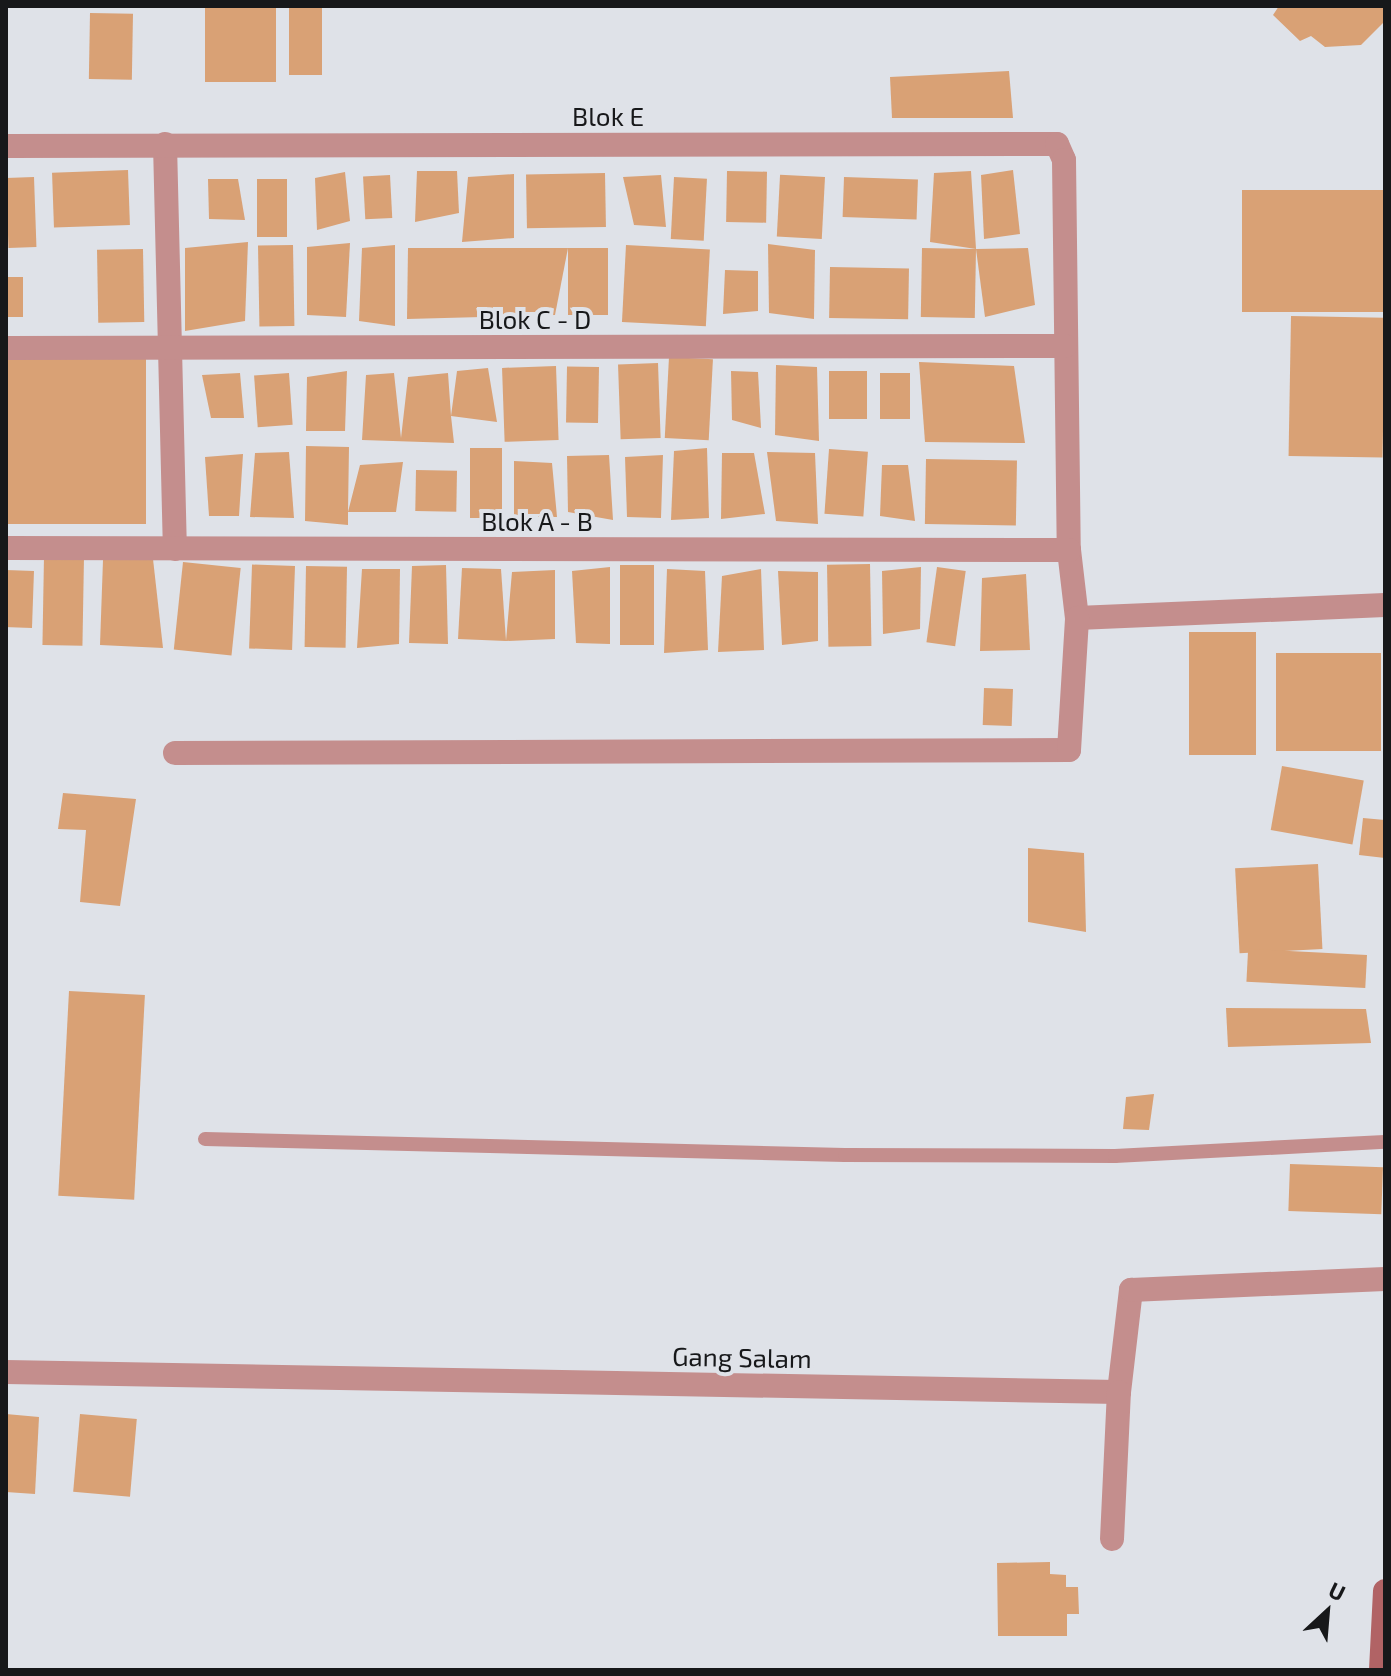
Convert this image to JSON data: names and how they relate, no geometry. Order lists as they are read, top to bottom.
{
  "streets": {
    "street": [
      "Blok E",
      "Blok C - D",
      "Blok A - B",
      "Gang Salam"
    ]
  },
  "crossings": [
    ["Blok E", "Blok C - D"]
  ],
  "north": "top right"
}
